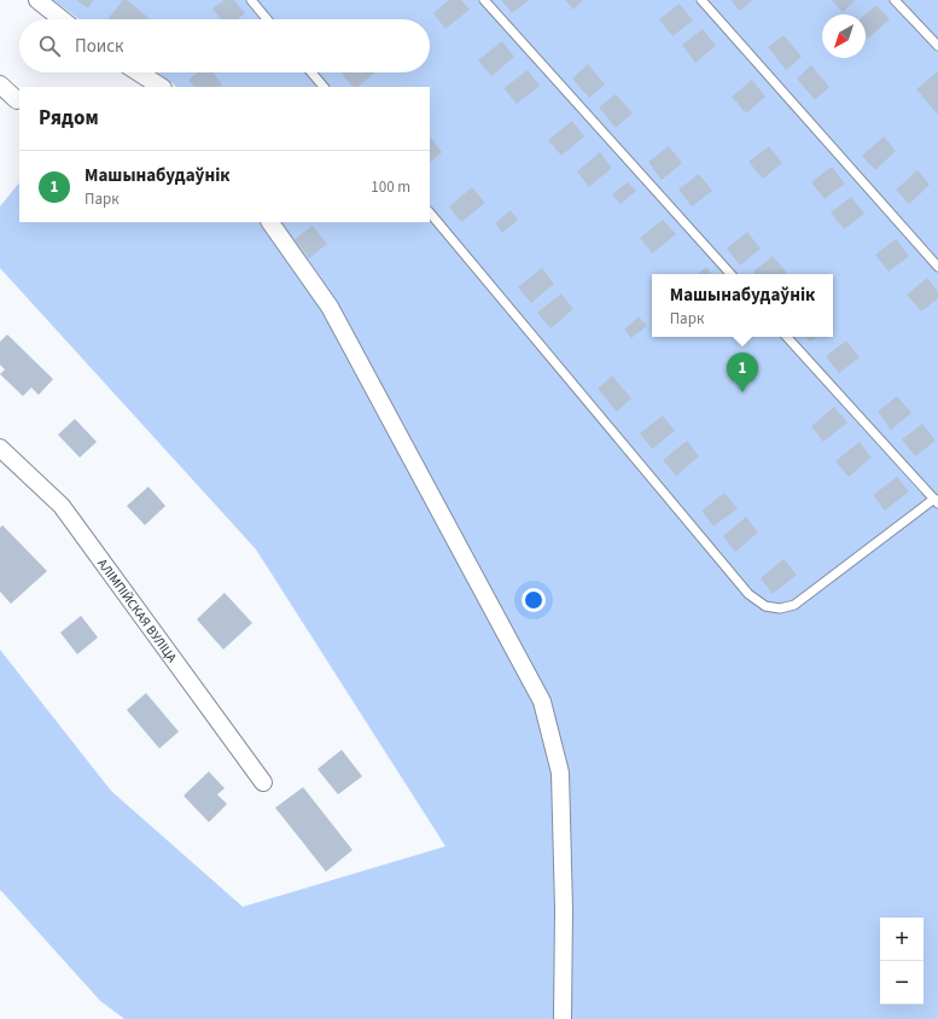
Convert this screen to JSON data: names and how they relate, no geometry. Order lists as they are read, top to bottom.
{
  "streets": {
    "street": ["АЛІМПІЙСКАЯ ВУЛІЦА"]
  },
  "north": "bottom left",
  "page": {
    "search": "Поиск",
    "heading": "Рядом",
    "list": [
      {
        "mark": "1",
        "name": "Машынабудаўнік",
        "note": "Парк",
        "value": "100 m"
      }
    ],
    "popup": ["Машынабудаўнік", "Парк"],
    "pins": "1",
    "map_buttons": ["+", "−"]
  }
}
